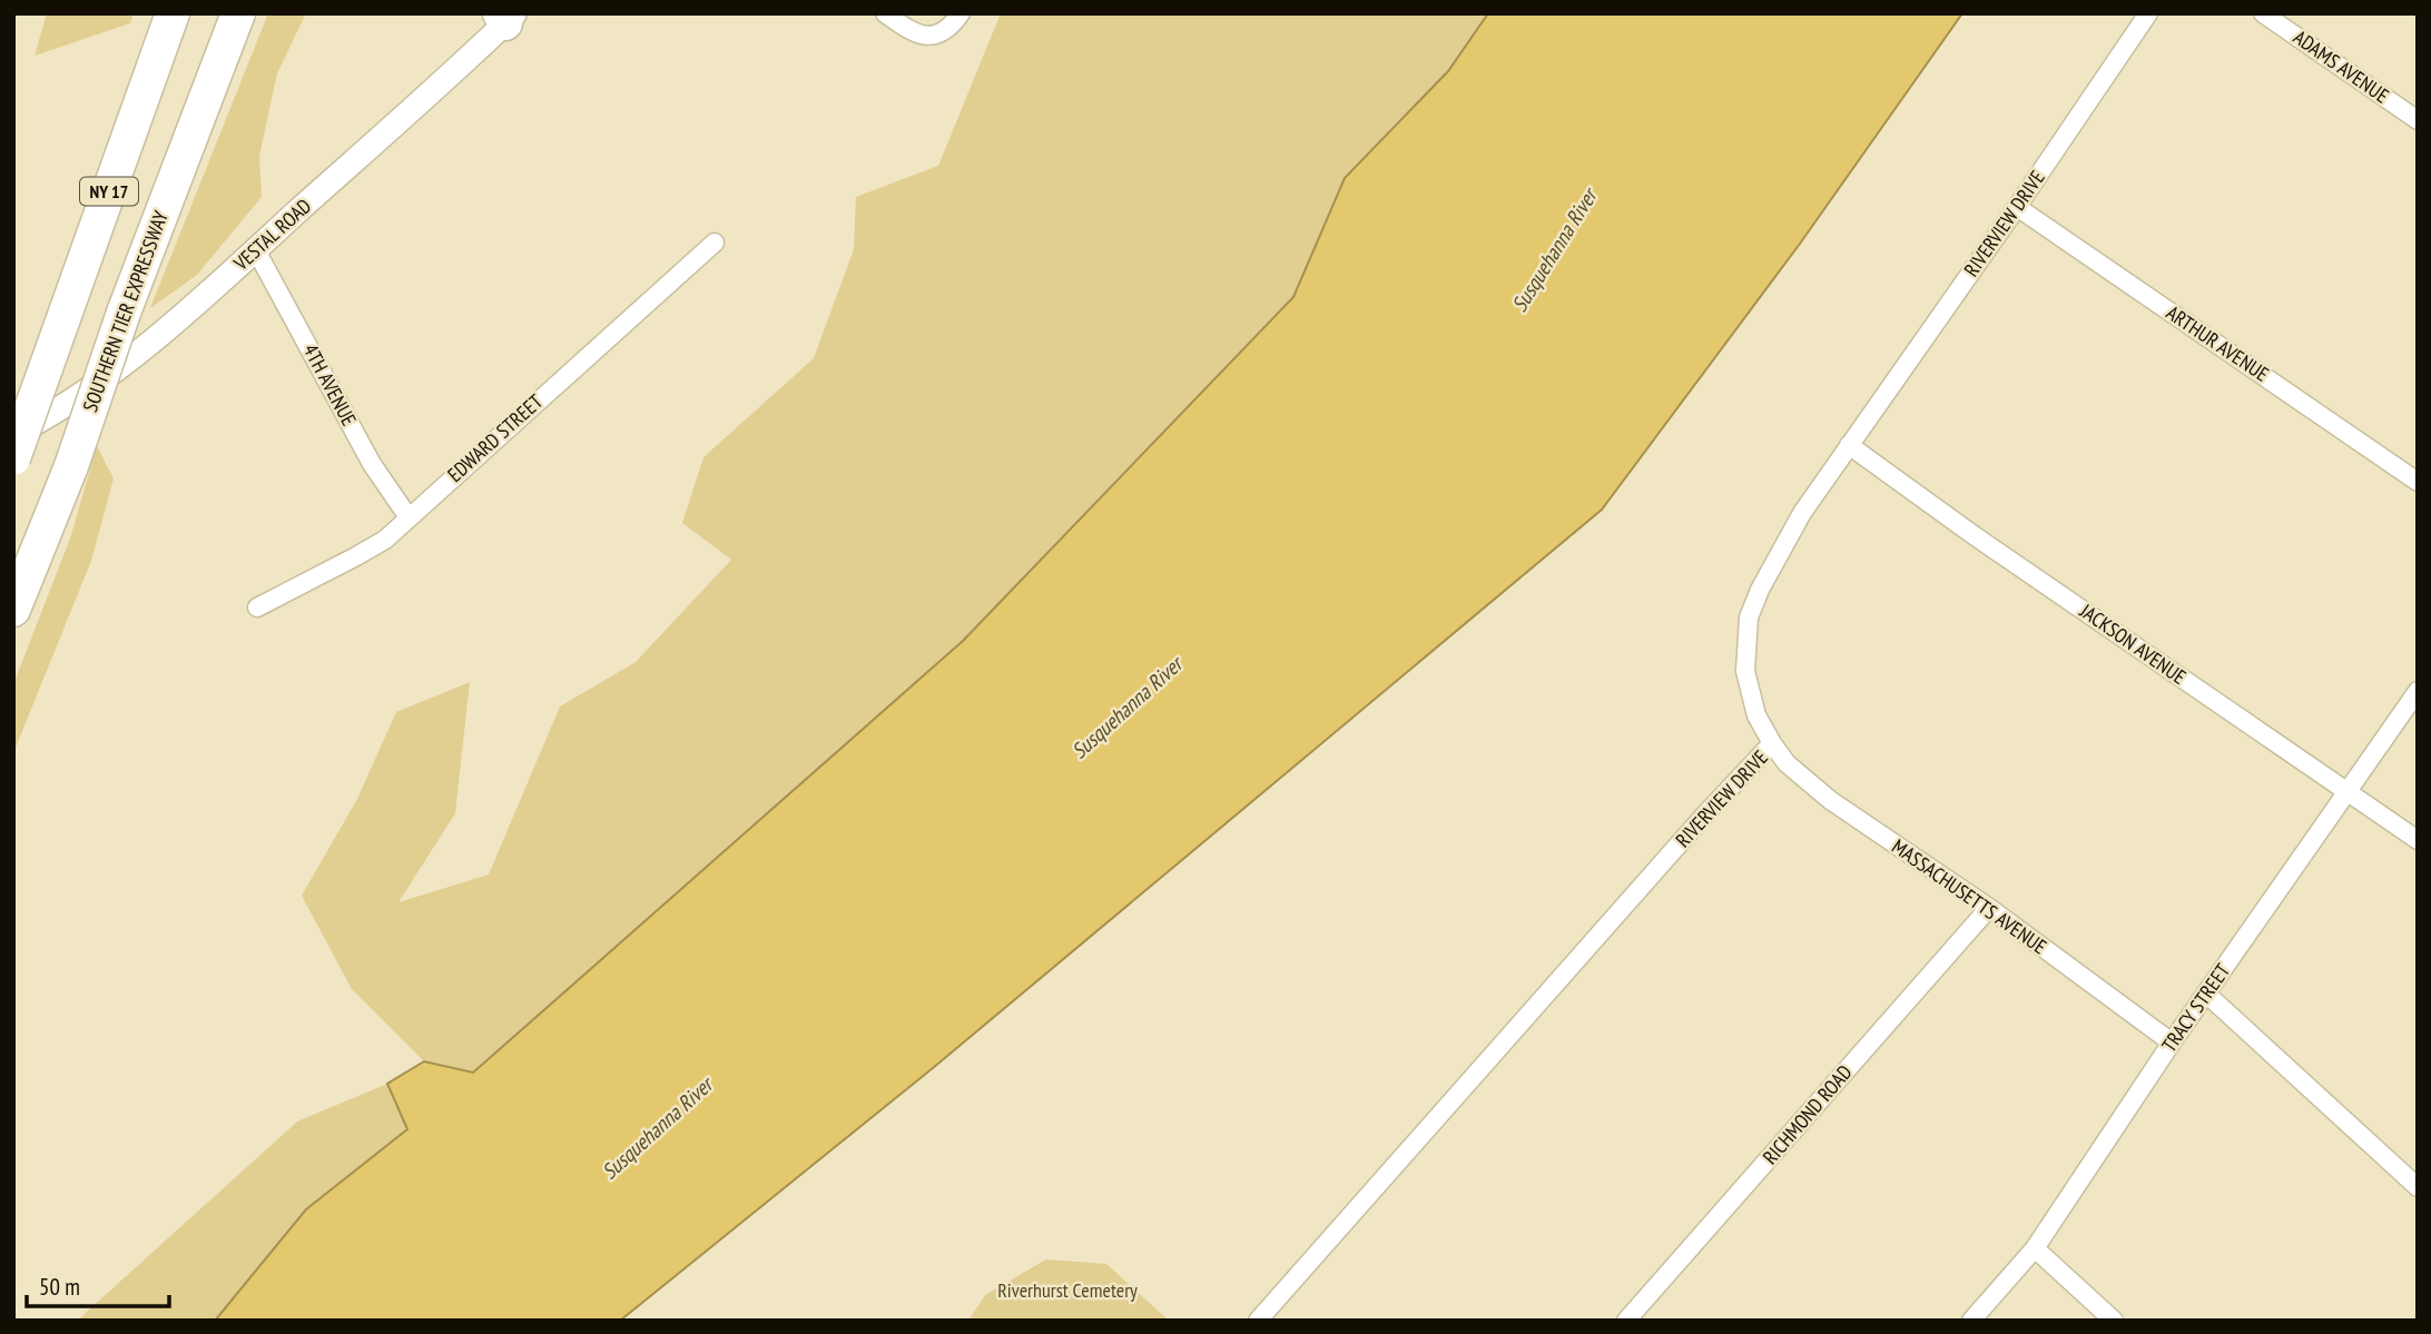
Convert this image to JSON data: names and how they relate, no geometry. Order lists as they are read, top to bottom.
{
  "streets": {
    "highway": ["NY 17", "SOUTHERN TIER EXPRESSWAY"],
    "street": [
      "ADAMS AVENUE",
      "RIVERVIEW DRIVE",
      "VESTAL ROAD",
      "ARTHUR AVENUE",
      "4TH AVENUE",
      "EDWARD STREET",
      "JACKSON AVENUE",
      "MASSACHUSETTS AVENUE",
      "TRACY STREET",
      "RICHMOND ROAD"
    ]
  },
  "crossings": [
    ["RIVERVIEW DRIVE", "ARTHUR AVENUE"],
    ["RIVERVIEW DRIVE", "JACKSON AVENUE"],
    ["RIVERVIEW DRIVE", "MASSACHUSETTS AVENUE"],
    ["VESTAL ROAD", "4TH AVENUE"],
    ["4TH AVENUE", "EDWARD STREET"],
    ["JACKSON AVENUE", "TRACY STREET"],
    ["MASSACHUSETTS AVENUE", "TRACY STREET"],
    ["MASSACHUSETTS AVENUE", "RICHMOND ROAD"]
  ],
  "water": ["Susquehanna River"],
  "parks": ["Riverhurst Cemetery"],
  "scale_bar": "50 m"
}
